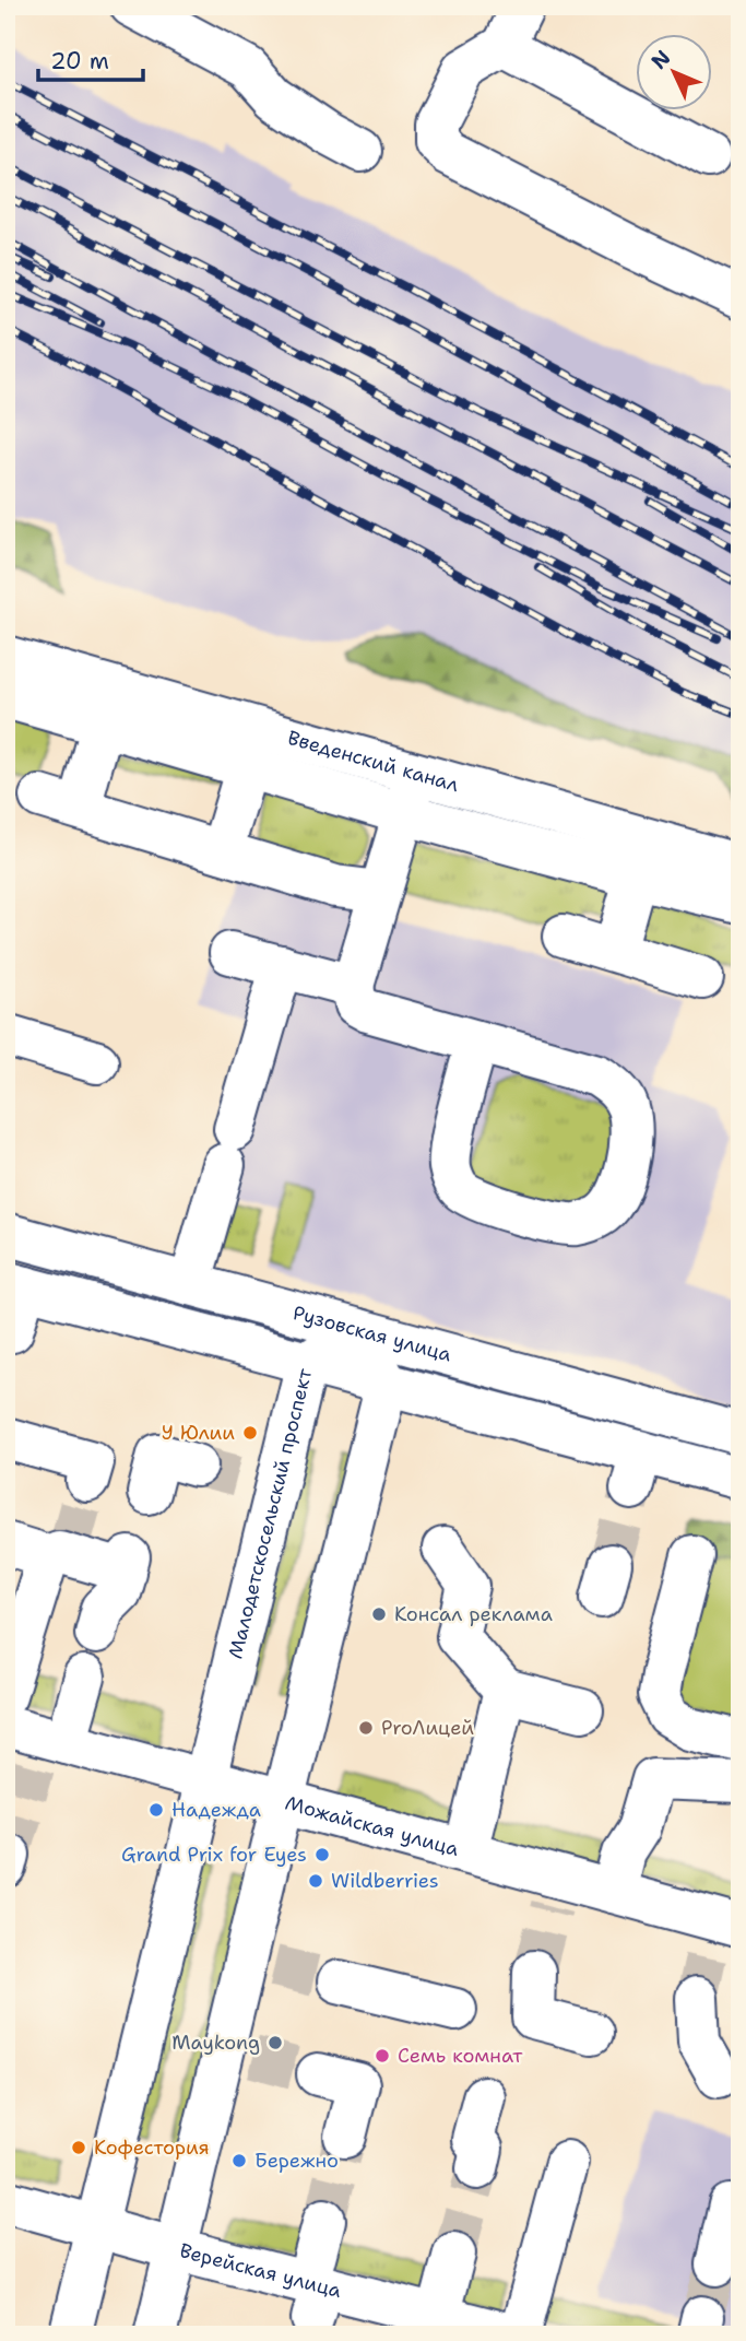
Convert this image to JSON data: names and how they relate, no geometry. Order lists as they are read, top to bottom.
{
  "streets": {
    "street": [
      "Введенский канал",
      "Рузовская улица",
      "Малодетскосельский проспект",
      "Можайская улица",
      "Верейская улица"
    ]
  },
  "crossings": [
    ["Рузовская улица", "Малодетскосельский проспект"],
    ["Малодетскосельский проспект", "Можайская улица"],
    ["Малодетскосельский проспект", "Верейская улица"]
  ],
  "places": [
    "У Юлии",
    "Консал реклама",
    "ProЛицей",
    "Надежда",
    "Grand Prix for Eyes",
    "Wildberries",
    "Maykong",
    "Семь комнат",
    "Кофестория",
    "Бережно"
  ],
  "scale_bar": "20 m",
  "north": "top left"
}
